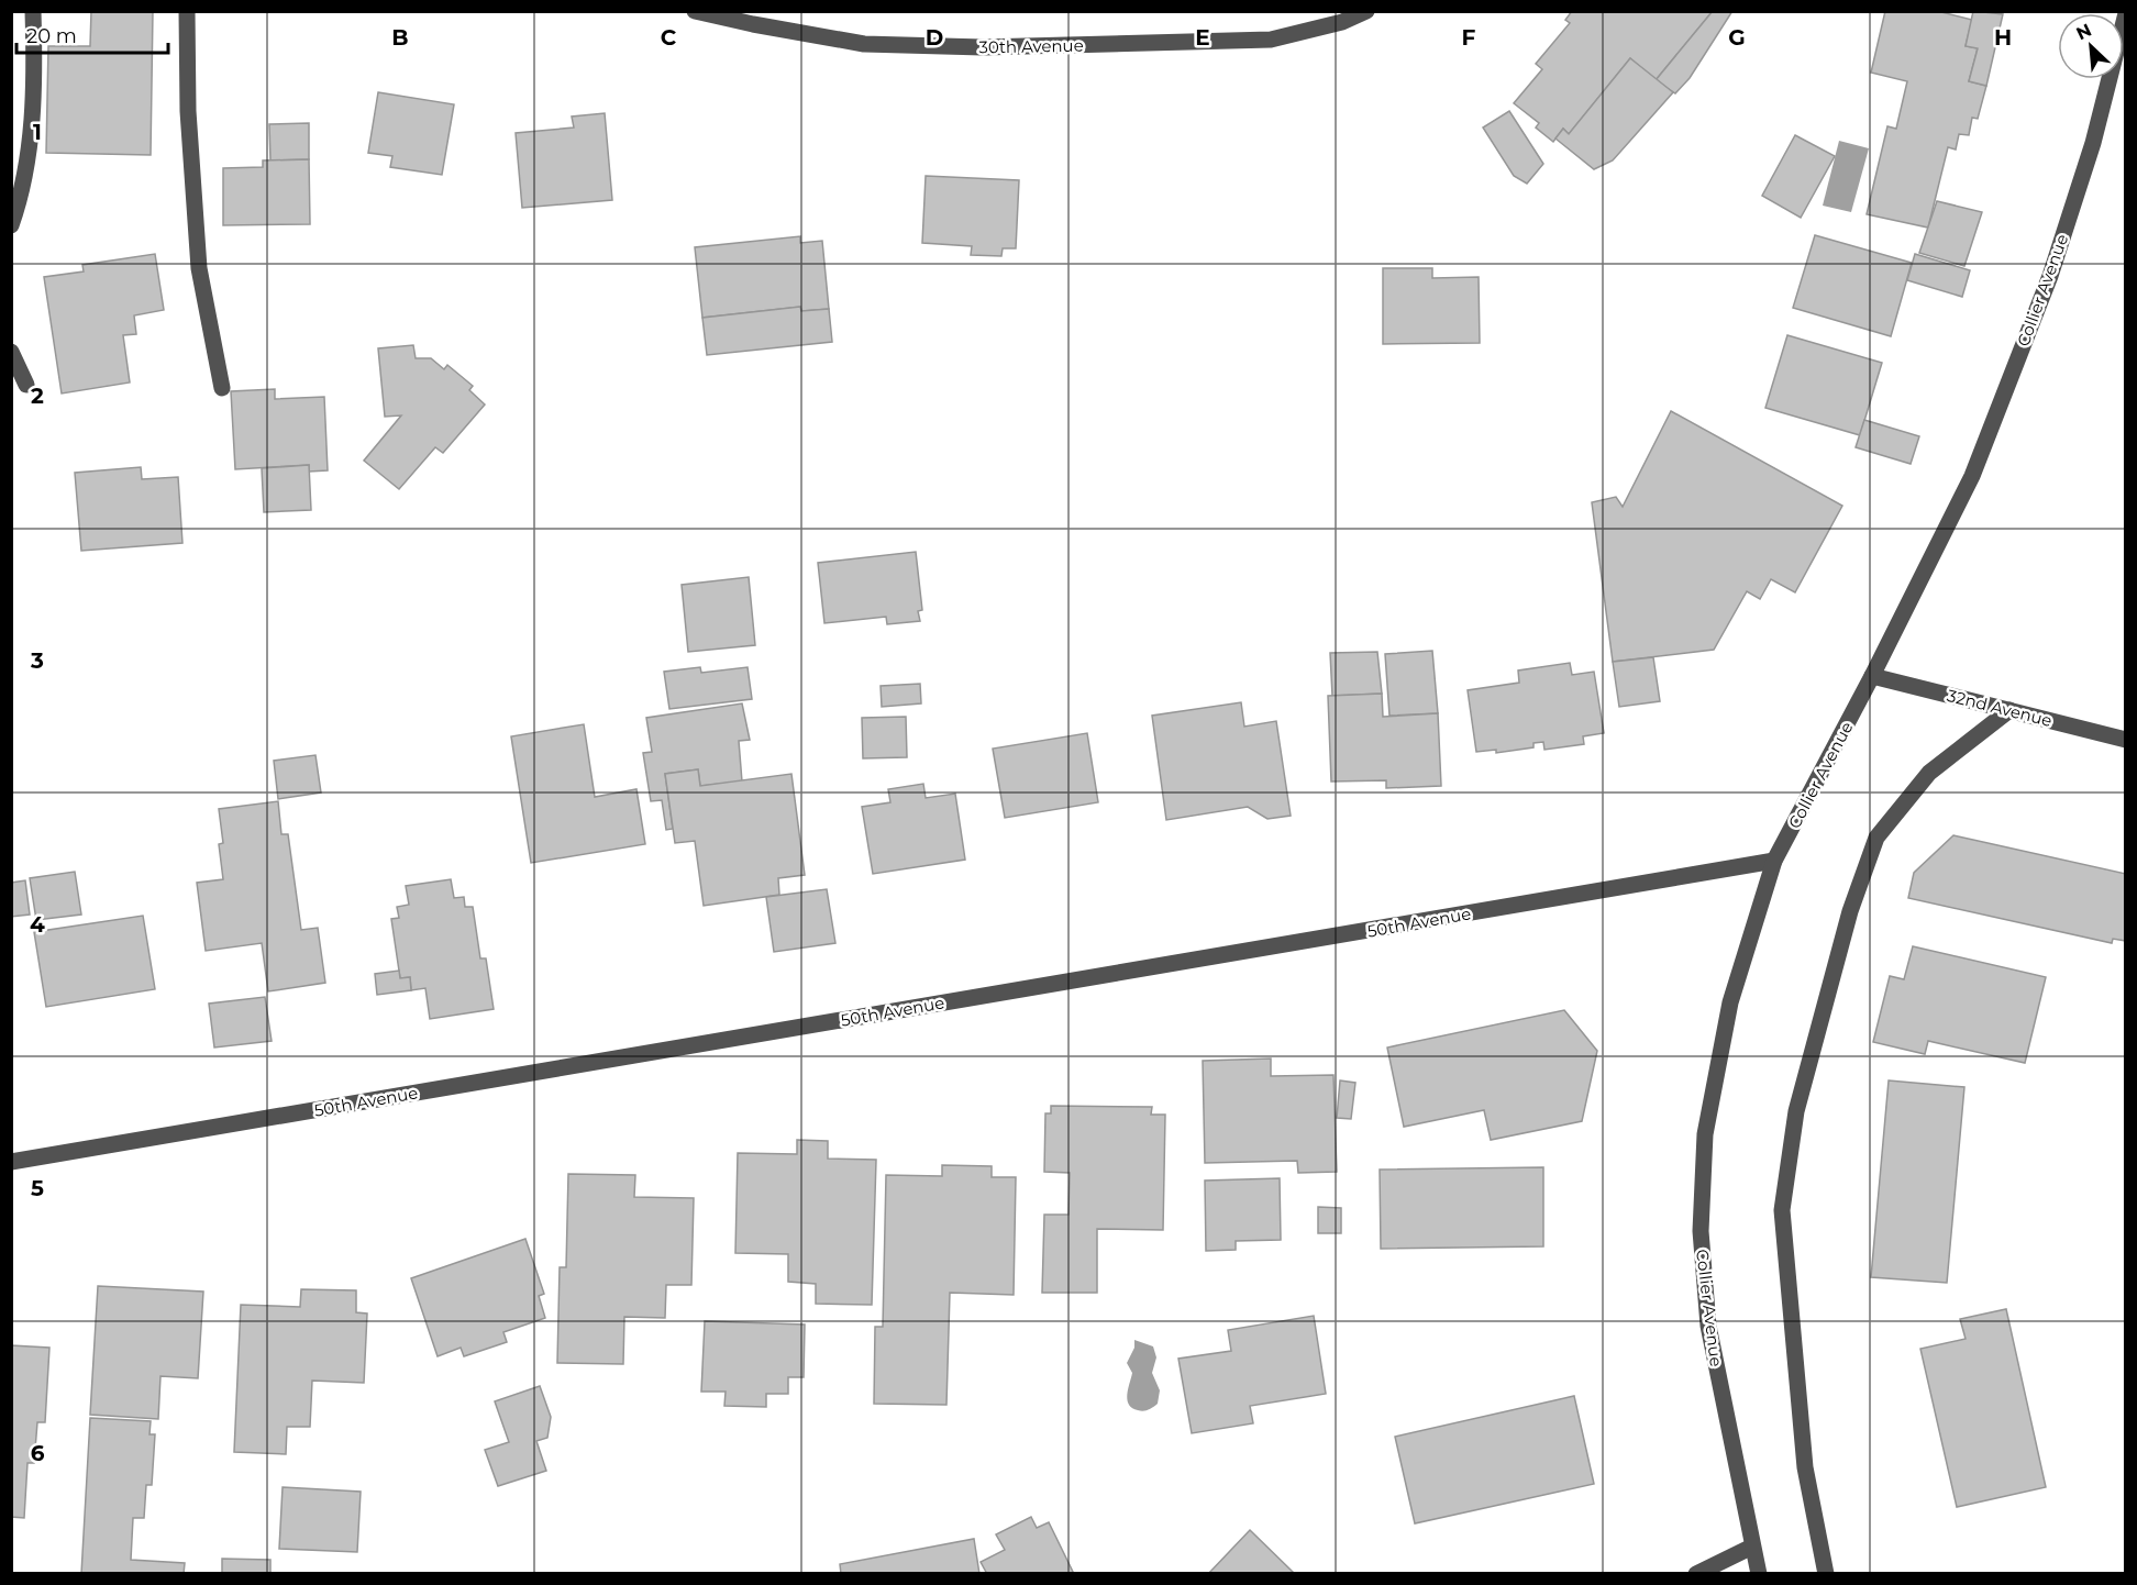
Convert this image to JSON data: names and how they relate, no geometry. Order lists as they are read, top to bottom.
{
  "streets": {
    "street": [
      "30th Avenue",
      "Collier Avenue",
      "32nd Avenue",
      "50th Avenue"
    ]
  },
  "crossings": [
    ["Collier Avenue", "32nd Avenue"],
    ["Collier Avenue", "50th Avenue"]
  ],
  "scale_bar": "20 m",
  "north": "top left",
  "grid": {
    "columns": [
      "B",
      "C",
      "D",
      "E",
      "F",
      "G",
      "H"
    ],
    "rows": [
      "1",
      "2",
      "3",
      "4",
      "5",
      "6"
    ]
  }
}
